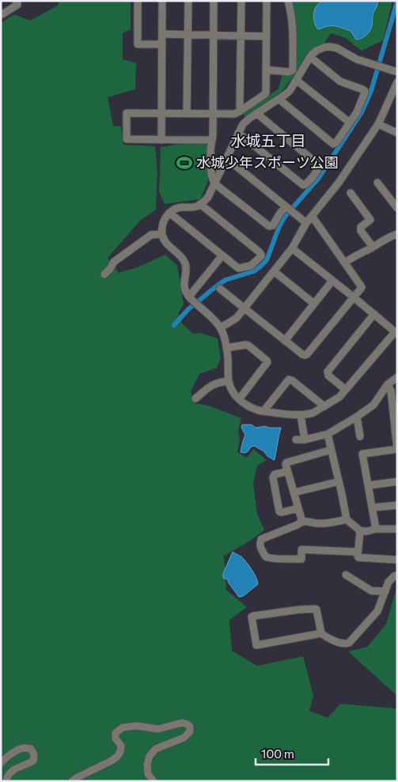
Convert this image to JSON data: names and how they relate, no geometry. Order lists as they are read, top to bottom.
{
  "districts": ["水城五丁目"],
  "places": {
    "sports": ["水城少年スポーツ公園"]
  },
  "scale_bar": "100 m"
}
